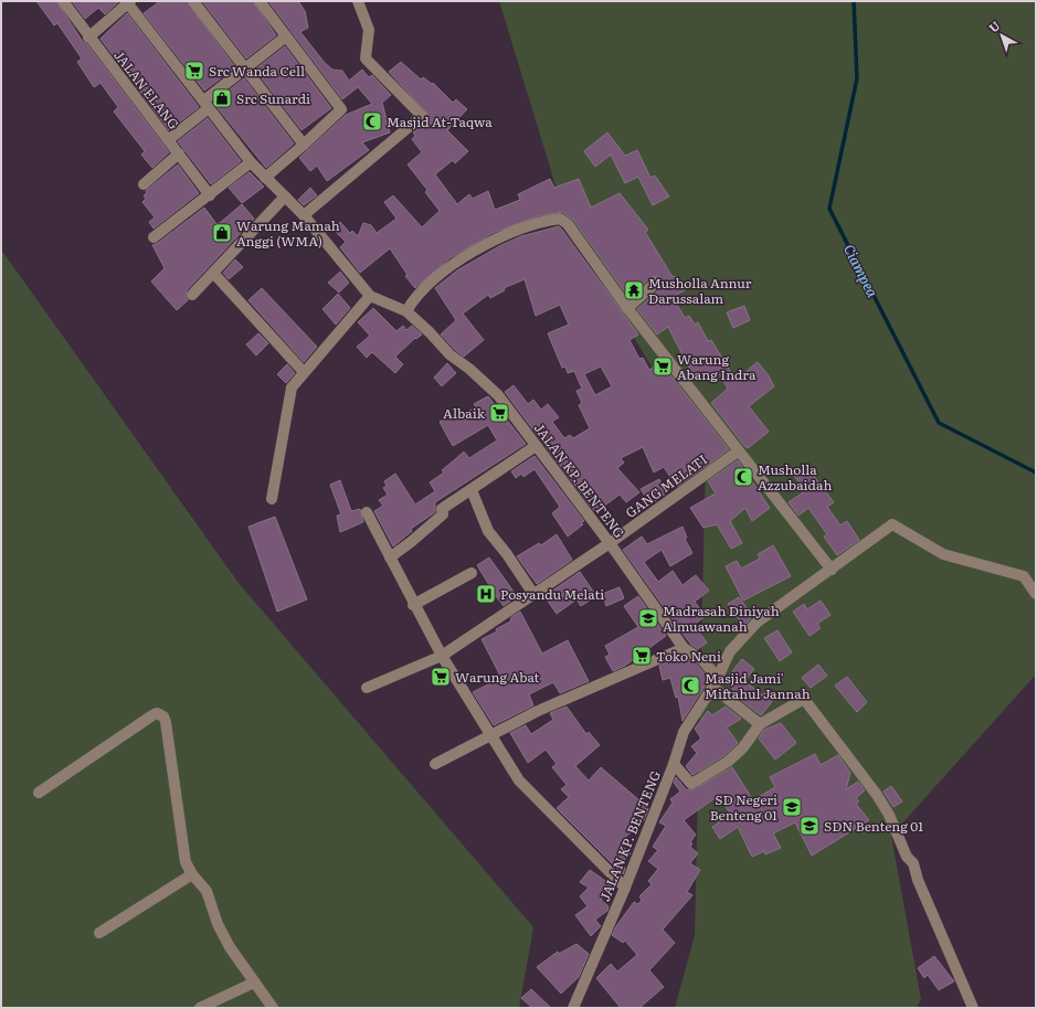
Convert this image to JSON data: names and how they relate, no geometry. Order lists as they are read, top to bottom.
{
  "streets": {
    "street": ["JALAN ELANG", "JALAN KP. BENTENG", "GANG MELATI"]
  },
  "crossings": [
    ["JALAN KP. BENTENG", "GANG MELATI"]
  ],
  "water": ["Ciampea"],
  "places": {
    "supermarket": [
      "Src Wanda Cell",
      "Warung Abang Indra",
      "Albaik",
      "Toko Neni",
      "Warung Abat"
    ],
    "shop": ["Src Sunardi", "Warung Mamah Anggi (WMA)"],
    "mosque": ["Masjid At-Taqwa", "Musholla Azzubaidah", "Masjid Jami' Miftahul Jannah"],
    "temple": ["Musholla Annur Darussalam"],
    "hospital": ["Posyandu Melati"],
    "school or university": ["Madrasah Diniyah Almuawanah", "SD Negeri Benteng 01", "SDN Benteng 01"]
  },
  "north": "top left"
}
